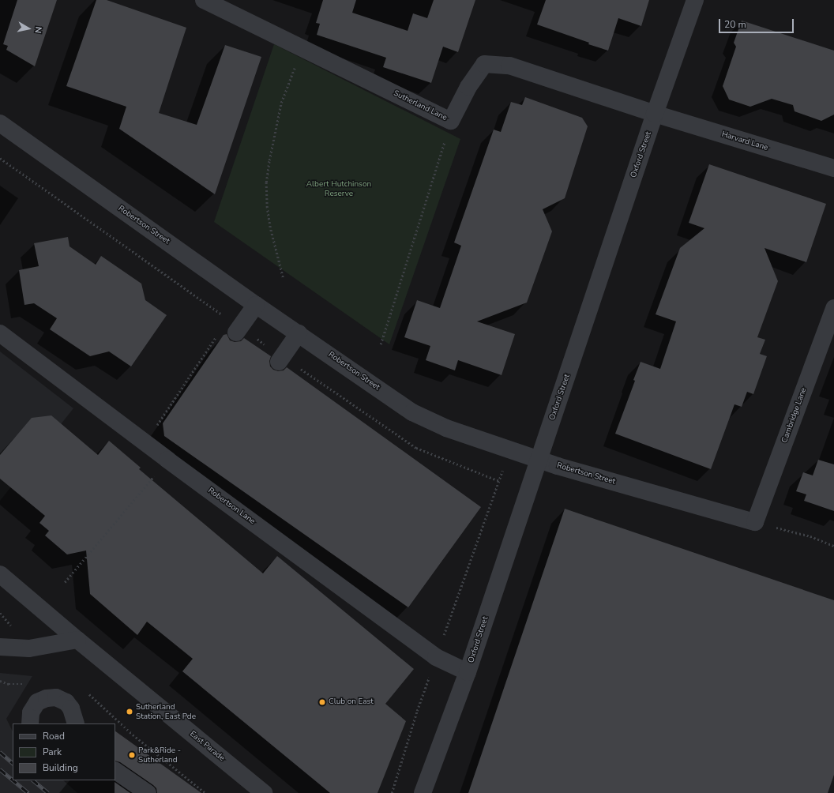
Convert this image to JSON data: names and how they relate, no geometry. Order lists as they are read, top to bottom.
{
  "streets": {
    "street": [
      "Sutherland Lane",
      "Harvard Lane",
      "Oxford Street",
      "Robertson Street",
      "Cambridge Lane",
      "Robertson Lane",
      "East Parade"
    ]
  },
  "crossings": [
    ["Sutherland Lane", "Harvard Lane"],
    ["Sutherland Lane", "Oxford Street"],
    ["Harvard Lane", "Oxford Street"],
    ["Oxford Street", "Robertson Street"],
    ["Oxford Street", "Robertson Lane"],
    ["Robertson Street", "Cambridge Lane"]
  ],
  "parks": ["Albert Hutchinson Reserve"],
  "places": ["Club on East", "Sutherland Station, East Pde", "Park&Ride - Sutherland"],
  "legend": ["Road", "Park", "Building"],
  "scale_bar": "20 m",
  "north": "right"
}
